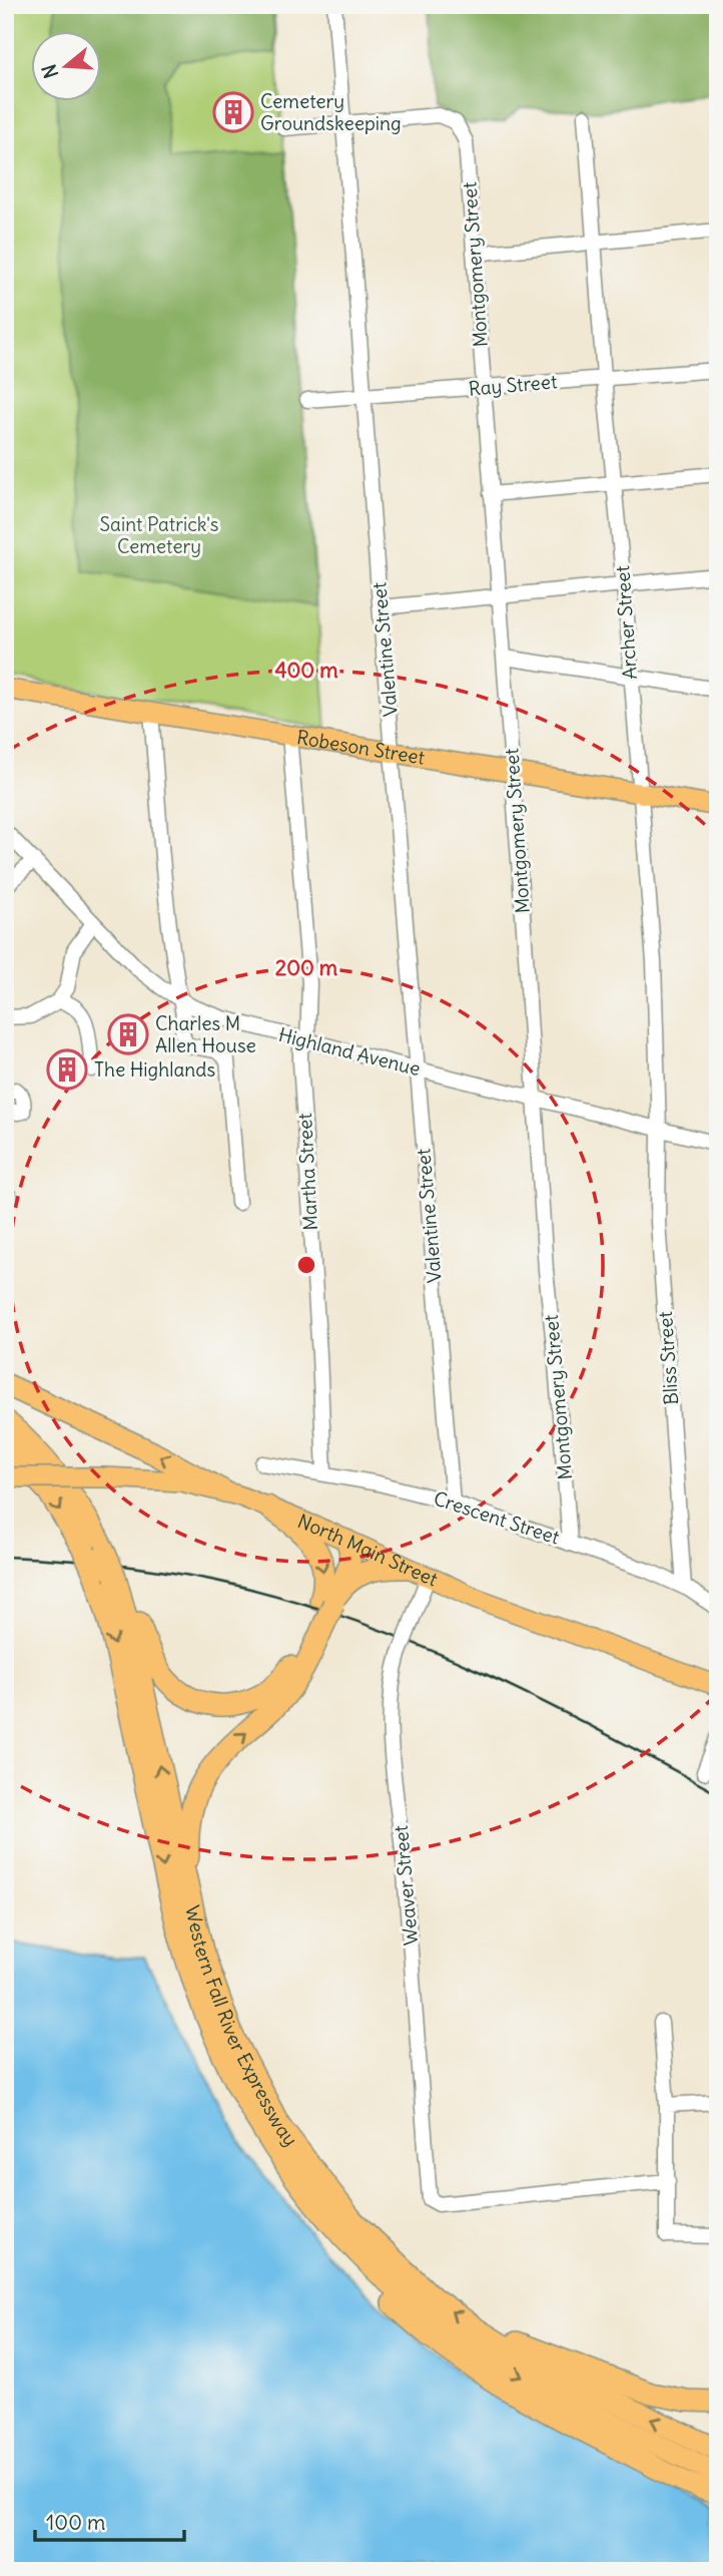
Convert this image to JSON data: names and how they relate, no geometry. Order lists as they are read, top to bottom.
{
  "streets": {
    "highway": ["Western Fall River Expressway"],
    "main road": ["Robeson Street", "North Main Street"],
    "street": [
      "Montgomery Street",
      "Ray Street",
      "Archer Street",
      "Valentine Street",
      "Highland Avenue",
      "Martha Street",
      "Bliss Street",
      "Crescent Street",
      "Weaver Street"
    ]
  },
  "crossings": [
    ["Montgomery Street", "Ray Street"],
    ["Montgomery Street", "Valentine Street"],
    ["Montgomery Street", "Robeson Street"],
    ["Montgomery Street", "Highland Avenue"],
    ["Montgomery Street", "Crescent Street"],
    ["Ray Street", "Archer Street"],
    ["Ray Street", "Valentine Street"],
    ["Archer Street", "Robeson Street"],
    ["Archer Street", "Highland Avenue"],
    ["Archer Street", "Bliss Street"],
    ["Valentine Street", "Robeson Street"],
    ["Valentine Street", "Highland Avenue"],
    ["Valentine Street", "Crescent Street"],
    ["Robeson Street", "Martha Street"],
    ["Highland Avenue", "Martha Street"],
    ["Highland Avenue", "Bliss Street"],
    ["Martha Street", "Crescent Street"],
    ["Bliss Street", "Crescent Street"],
    ["North Main Street", "Weaver Street"]
  ],
  "parks": ["Saint Patrick's Cemetery"],
  "places": {
    "building": ["Cemetery Groundskeeping", "Charles M Allen House", "The Highlands"]
  },
  "scale_bar": "100 m",
  "north": "left",
  "rings": ["400 m", "200 m"]
}
